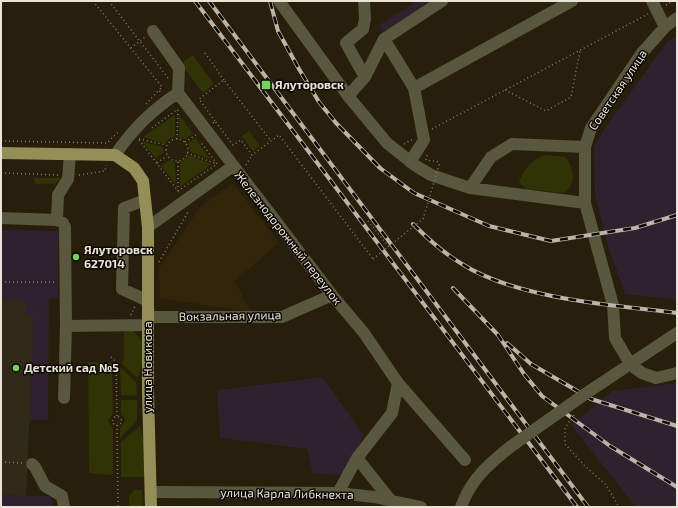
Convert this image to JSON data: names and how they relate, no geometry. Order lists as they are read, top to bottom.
{
  "streets": {
    "main road": ["улица Новикова"],
    "street": [
      "Советская улица",
      "Железнодорожный переулок",
      "Вокзальная улица",
      "улица Карла Либкнехта"
    ]
  },
  "crossings": [
    ["Железнодорожный переулок", "Вокзальная улица"],
    ["Вокзальная улица", "улица Новикова"],
    ["улица Новикова", "улица Карла Либкнехта"]
  ],
  "places": {
    "transit": ["Ялуторовск"],
    "other": ["Ялуторовск 627014", "Детский сад №5"]
  }
}
